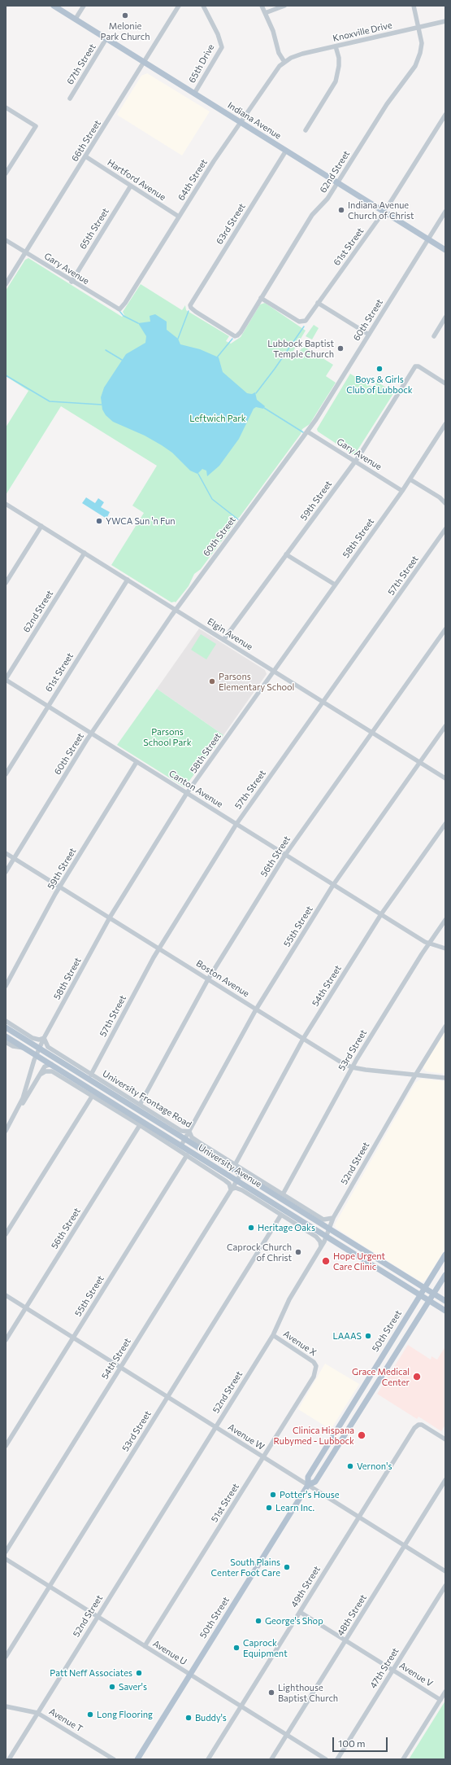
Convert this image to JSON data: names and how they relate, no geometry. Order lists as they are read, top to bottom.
{
  "streets": {
    "main road": ["Indiana Avenue", "University Avenue", "50th Street"],
    "street": [
      "Knoxville Drive",
      "65th Drive",
      "67th Street",
      "66th Street",
      "62nd Street",
      "Hartford Avenue",
      "64th Street",
      "63rd Street",
      "65th Street",
      "61st Street",
      "Gary Avenue",
      "60th Street",
      "59th Street",
      "58th Street",
      "57th Street",
      "Elgin Avenue",
      "Canton Avenue",
      "56th Street",
      "55th Street",
      "Boston Avenue",
      "54th Street",
      "53rd Street",
      "University Frontage Road",
      "52nd Street",
      "Avenue X",
      "Avenue W",
      "51st Street",
      "49th Street",
      "48th Street",
      "Avenue U",
      "47th Street",
      "Avenue V",
      "Avenue T"
    ]
  },
  "crossings": [
    ["Knoxville Drive", "62nd Street"],
    ["Knoxville Drive", "64th Street"],
    ["65th Drive", "Indiana Avenue"],
    ["67th Street", "Indiana Avenue"],
    ["Indiana Avenue", "66th Street"],
    ["Indiana Avenue", "62nd Street"],
    ["Indiana Avenue", "64th Street"],
    ["Indiana Avenue", "63rd Street"],
    ["Indiana Avenue", "61st Street"],
    ["Indiana Avenue", "60th Street"],
    ["66th Street", "Hartford Avenue"],
    ["66th Street", "Gary Avenue"],
    ["62nd Street", "63rd Street"],
    ["62nd Street", "61st Street"],
    ["62nd Street", "Elgin Avenue"],
    ["62nd Street", "Canton Avenue"],
    ["Hartford Avenue", "64th Street"],
    ["Hartford Avenue", "65th Street"],
    ["64th Street", "Gary Avenue"],
    ["65th Street", "Gary Avenue"],
    ["61st Street", "Elgin Avenue"],
    ["61st Street", "Canton Avenue"],
    ["Gary Avenue", "60th Street"],
    ["Gary Avenue", "59th Street"],
    ["Gary Avenue", "58th Street"],
    ["60th Street", "Elgin Avenue"],
    ["60th Street", "Canton Avenue"],
    ["60th Street", "Boston Avenue"],
    ["59th Street", "Elgin Avenue"],
    ["59th Street", "Canton Avenue"],
    ["59th Street", "Boston Avenue"],
    ["58th Street", "Elgin Avenue"],
    ["58th Street", "Canton Avenue"],
    ["58th Street", "Boston Avenue"],
    ["58th Street", "University Frontage Road"],
    ["58th Street", "University Avenue"],
    ["57th Street", "Elgin Avenue"],
    ["57th Street", "Canton Avenue"],
    ["57th Street", "Boston Avenue"],
    ["57th Street", "University Frontage Road"],
    ["Elgin Avenue", "56th Street"],
    ["Elgin Avenue", "55th Street"],
    ["Canton Avenue", "56th Street"],
    ["Canton Avenue", "55th Street"],
    ["Canton Avenue", "54th Street"],
    ["Canton Avenue", "53rd Street"],
    ["56th Street", "Boston Avenue"],
    ["56th Street", "University Frontage Road"],
    ["56th Street", "Avenue W"],
    ["55th Street", "Boston Avenue"],
    ["55th Street", "University Frontage Road"],
    ["55th Street", "University Avenue"],
    ["55th Street", "Avenue W"],
    ["Boston Avenue", "54th Street"],
    ["Boston Avenue", "53rd Street"],
    ["Boston Avenue", "52nd Street"],
    ["54th Street", "University Frontage Road"],
    ["54th Street", "University Avenue"],
    ["54th Street", "Avenue W"],
    ["53rd Street", "University Frontage Road"],
    ["53rd Street", "Avenue W"],
    ["53rd Street", "Avenue U"],
    ["University Frontage Road", "52nd Street"],
    ["52nd Street", "University Avenue"],
    ["52nd Street", "Avenue X"],
    ["52nd Street", "Avenue W"],
    ["52nd Street", "Avenue U"],
    ["52nd Street", "Avenue T"],
    ["University Avenue", "50th Street"],
    ["50th Street", "Avenue W"],
    ["50th Street", "Avenue U"],
    ["Avenue X", "51st Street"],
    ["Avenue W", "51st Street"],
    ["Avenue W", "49th Street"],
    ["Avenue W", "48th Street"],
    ["51st Street", "Avenue U"],
    ["49th Street", "Avenue U"],
    ["49th Street", "Avenue V"],
    ["48th Street", "Avenue U"],
    ["48th Street", "Avenue V"],
    ["47th Street", "Avenue V"]
  ],
  "parks": ["Leftwich Park", "Parsons School Park"],
  "places": [
    "Melonie Park Church",
    "Indiana Avenue Church of Christ",
    "Lubbock Baptist Temple Church",
    "Boys & Girls Club of Lubbock",
    "YWCA Sun 'n Fun",
    "Parsons Elementary School",
    "Heritage Oaks",
    "Caprock Church of Christ",
    "Hope Urgent Care Clinic",
    "LAAAS",
    "Grace Medical Center",
    "Clinica Hispana Rubymed - Lubbock",
    "Vernon's",
    "Potter's House",
    "Learn Inc.",
    "South Plains Center Foot Care",
    "George's Shop",
    "Caprock Equipment",
    "Patt Neff Associates",
    "Saver's",
    "Lighthouse Baptist Church",
    "Long Flooring",
    "Buddy's"
  ],
  "scale_bar": "100 m"
}
